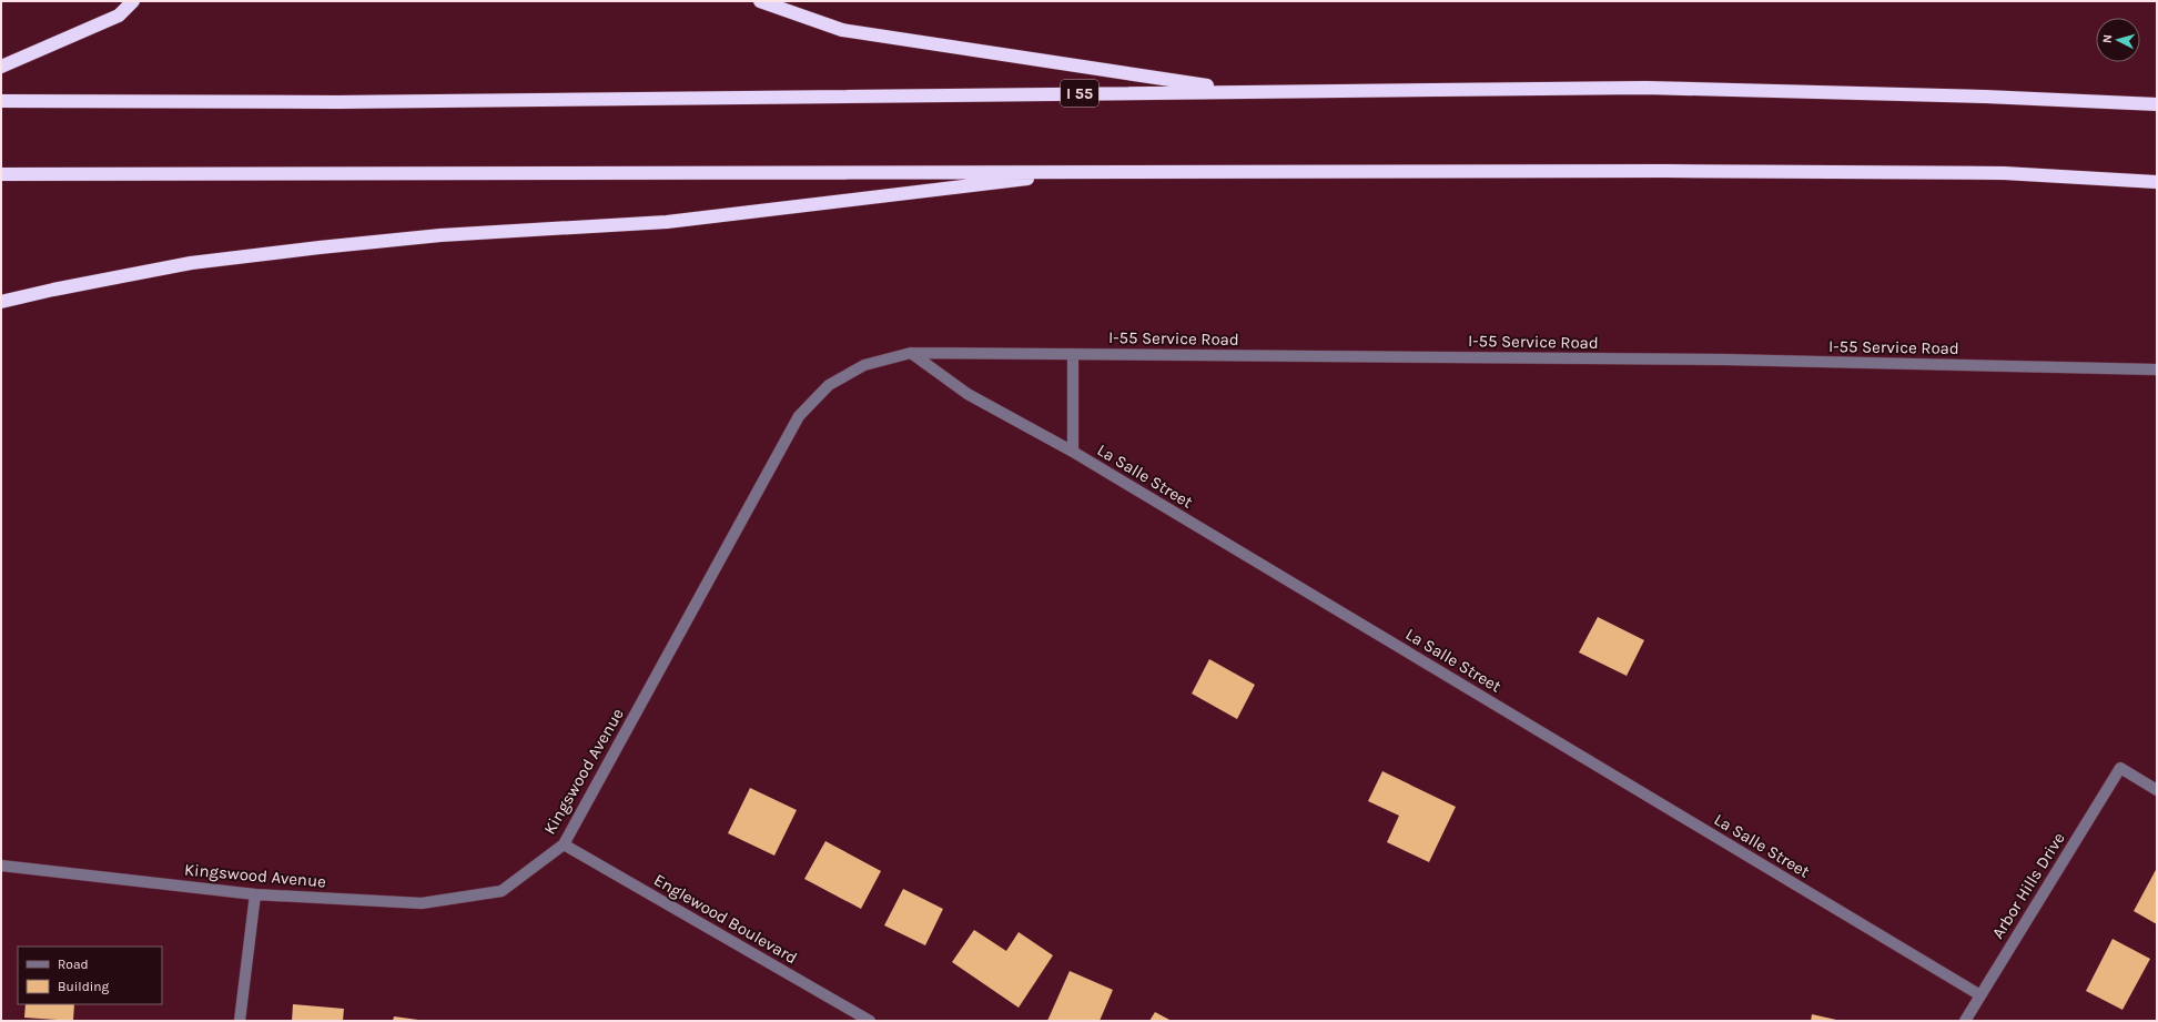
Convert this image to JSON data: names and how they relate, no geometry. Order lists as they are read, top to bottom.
{
  "streets": {
    "highway": ["I 55"],
    "street": [
      "I-55 Service Road",
      "La Salle Street",
      "Kingswood Avenue",
      "Arbor Hills Drive",
      "Englewood Boulevard"
    ]
  },
  "crossings": [
    ["I-55 Service Road", "La Salle Street"],
    ["I-55 Service Road", "Kingswood Avenue"],
    ["La Salle Street", "Kingswood Avenue"],
    ["La Salle Street", "Arbor Hills Drive"],
    ["Kingswood Avenue", "Englewood Boulevard"]
  ],
  "legend": ["Road", "Building"],
  "north": "left"
}
